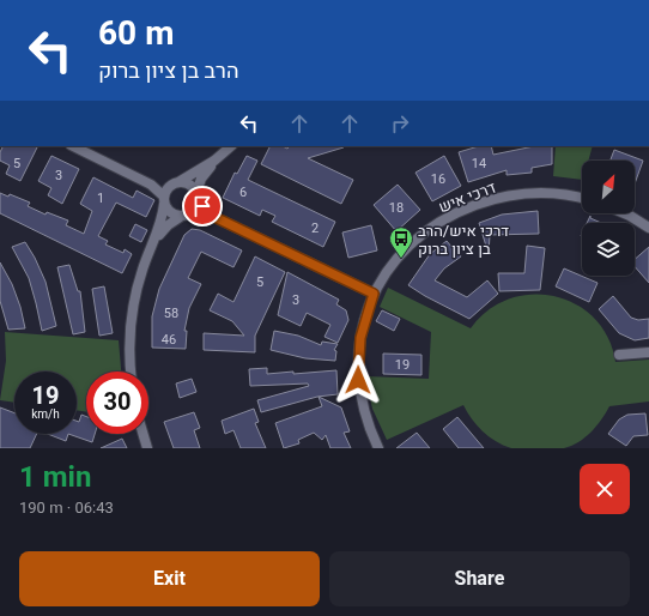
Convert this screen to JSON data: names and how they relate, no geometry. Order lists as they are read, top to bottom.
{
  "streets": {
    "street": ["דרכי איש"]
  },
  "places": {
    "bus stop": ["דרכי איש/הרב בן ציון ברוק"]
  },
  "house_numbers": [
    "5",
    "14",
    "3",
    "16",
    "6",
    "1",
    "18",
    "2",
    "5",
    "3",
    "58",
    "46",
    "19"
  ],
  "north": "top right",
  "page": {
    "turn": ["60 m", "הרב בן ציון ברוק"],
    "speed": "19 km/h",
    "limit": "30",
    "heading": ["1 min", "190 m · 06:43"],
    "buttons": ["Exit", "Share"]
  }
}
